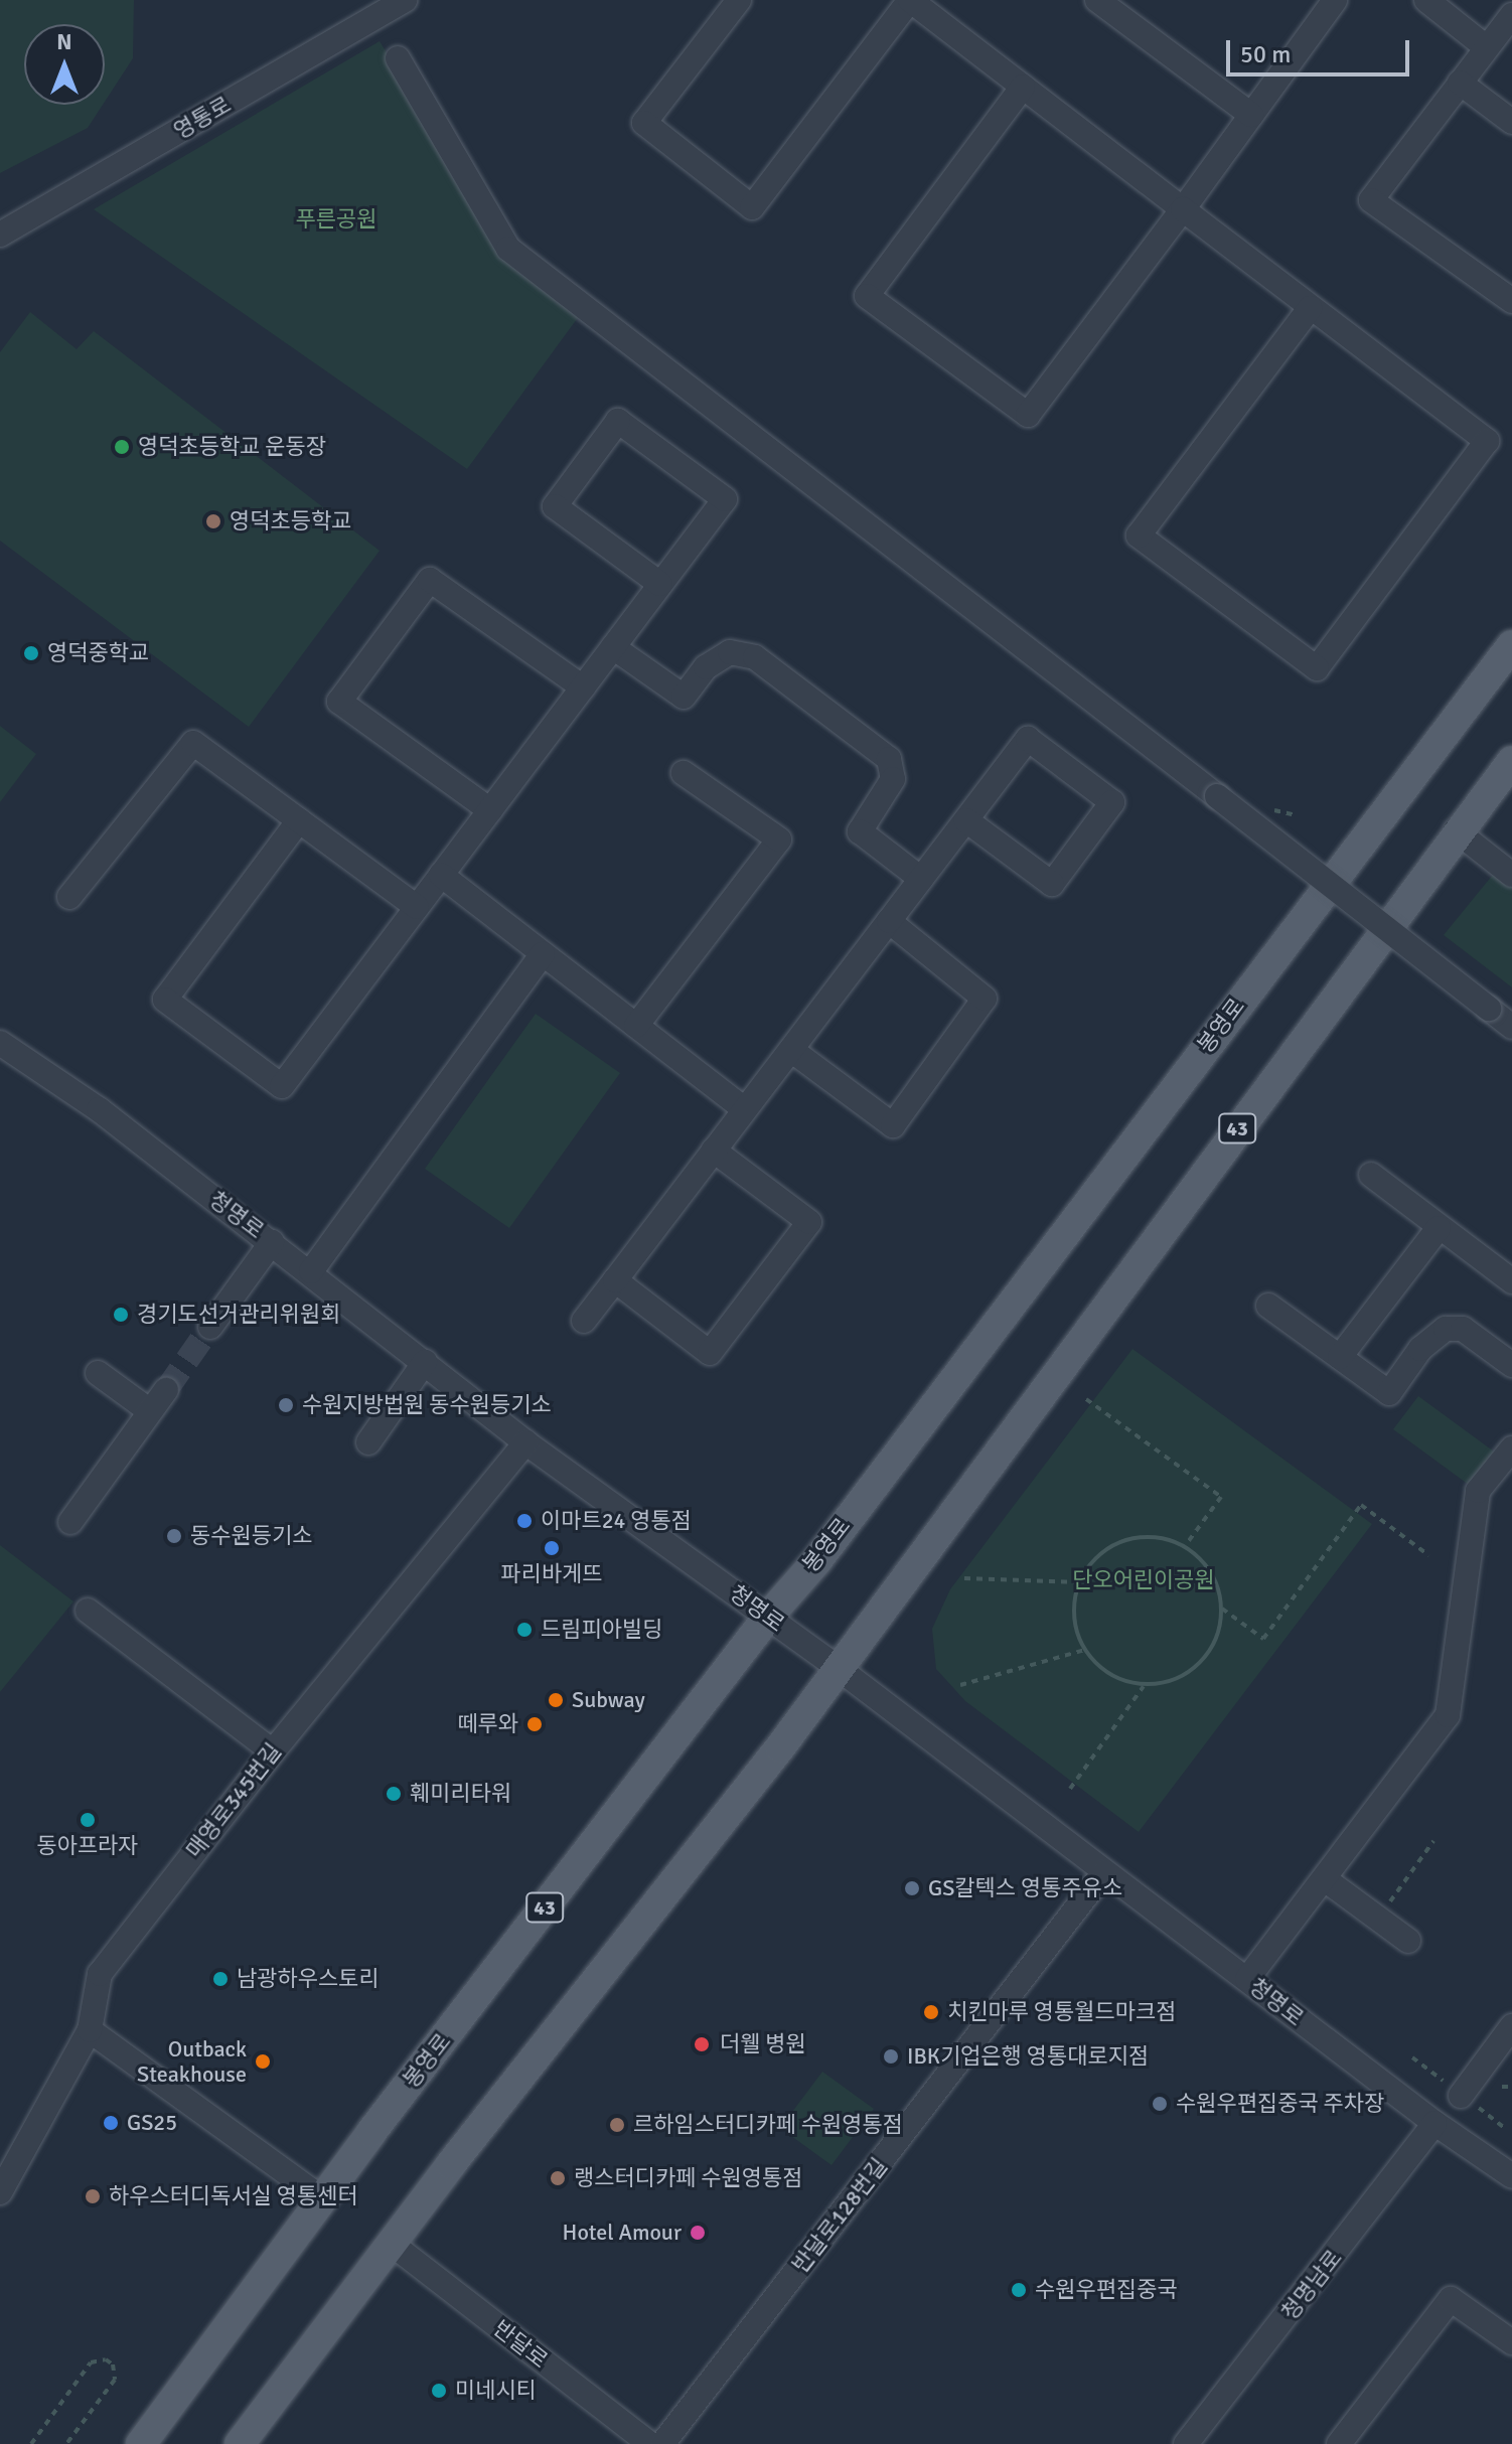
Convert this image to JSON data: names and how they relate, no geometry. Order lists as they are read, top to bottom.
{
  "streets": {
    "main road": ["봉영로", "43"],
    "street": [
      "영통로",
      "청명로",
      "매영로345번길",
      "반달로128번길",
      "청명남로",
      "반달로"
    ]
  },
  "crossings": [
    ["봉영로", "청명로"],
    ["43", "청명로"],
    ["43", "반달로"],
    ["청명로", "매영로345번길"],
    ["청명로", "반달로128번길"],
    ["청명로", "청명남로"]
  ],
  "parks": ["푸른공원", "단오어린이공원"],
  "places": [
    "영덕초등학교 운동장",
    "영덕초등학교",
    "영덕중학교",
    "경기도선거관리위원회",
    "수원지방법원 동수원등기소",
    "이마트24 영통점",
    "동수원등기소",
    "파리바게뜨",
    "드림피아빌딩",
    "Subway",
    "떼루와",
    "훼미리타워",
    "동아프라자",
    "GS칼텍스 영통주유소",
    "남광하우스토리",
    "치킨마루 영통월드마크점",
    "더웰 병원",
    "IBK기업은행 영통대로지점",
    "Outback Steakhouse",
    "수원우편집중국 주차장",
    "GS25",
    "르하임스터디카페 수원영통점",
    "랭스터디카페 수원영통점",
    "하우스터디독서실 영통센터",
    "Hotel Amour",
    "수원우편집중국",
    "미네시티"
  ],
  "scale_bar": "50 m",
  "north": "top"
}
